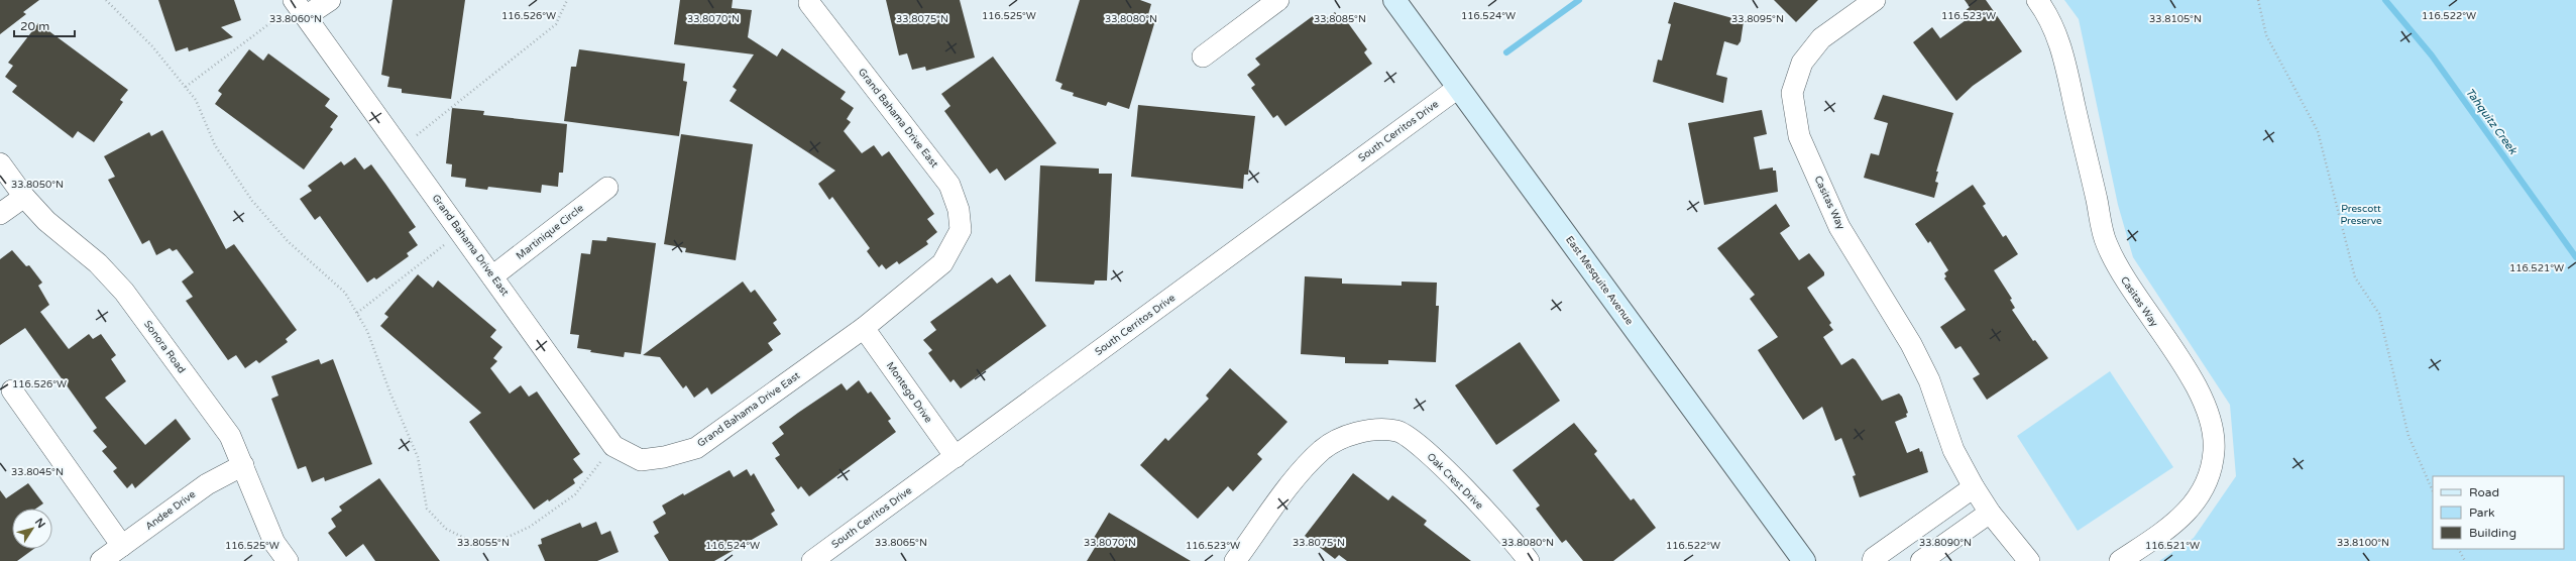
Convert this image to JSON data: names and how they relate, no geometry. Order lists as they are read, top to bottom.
{
  "streets": {
    "street": [
      "Grand Bahama Drive East",
      "South Cerritos Drive",
      "Casitas Way",
      "Martinique Circle",
      "East Mesquite Avenue",
      "Sonora Road",
      "Montego Drive",
      "Oak Crest Drive",
      "Andee Drive"
    ]
  },
  "crossings": [
    ["Grand Bahama Drive East", "Martinique Circle"],
    ["Grand Bahama Drive East", "Montego Drive"],
    ["South Cerritos Drive", "East Mesquite Avenue"],
    ["South Cerritos Drive", "Montego Drive"],
    ["Sonora Road", "Andee Drive"]
  ],
  "water": ["Tahquitz Creek"],
  "parks": ["Prescott Preserve"],
  "legend": ["Road", "Park", "Building"],
  "scale_bar": "20 m",
  "north": "top right",
  "coordinates": [
    "116.525°W",
    "116.526°W",
    "116.524°W",
    "116.523°W",
    "116.522°W",
    "33.8060°N",
    "33.8070°N",
    "33.8075°N",
    "33.8080°N",
    "33.8085°N",
    "33.8095°N",
    "33.8105°N",
    "33.8050°N",
    "116.521°W",
    "33.8045°N",
    "33.8055°N",
    "33.8065°N",
    "33.8090°N",
    "33.8100°N"
  ]
}
